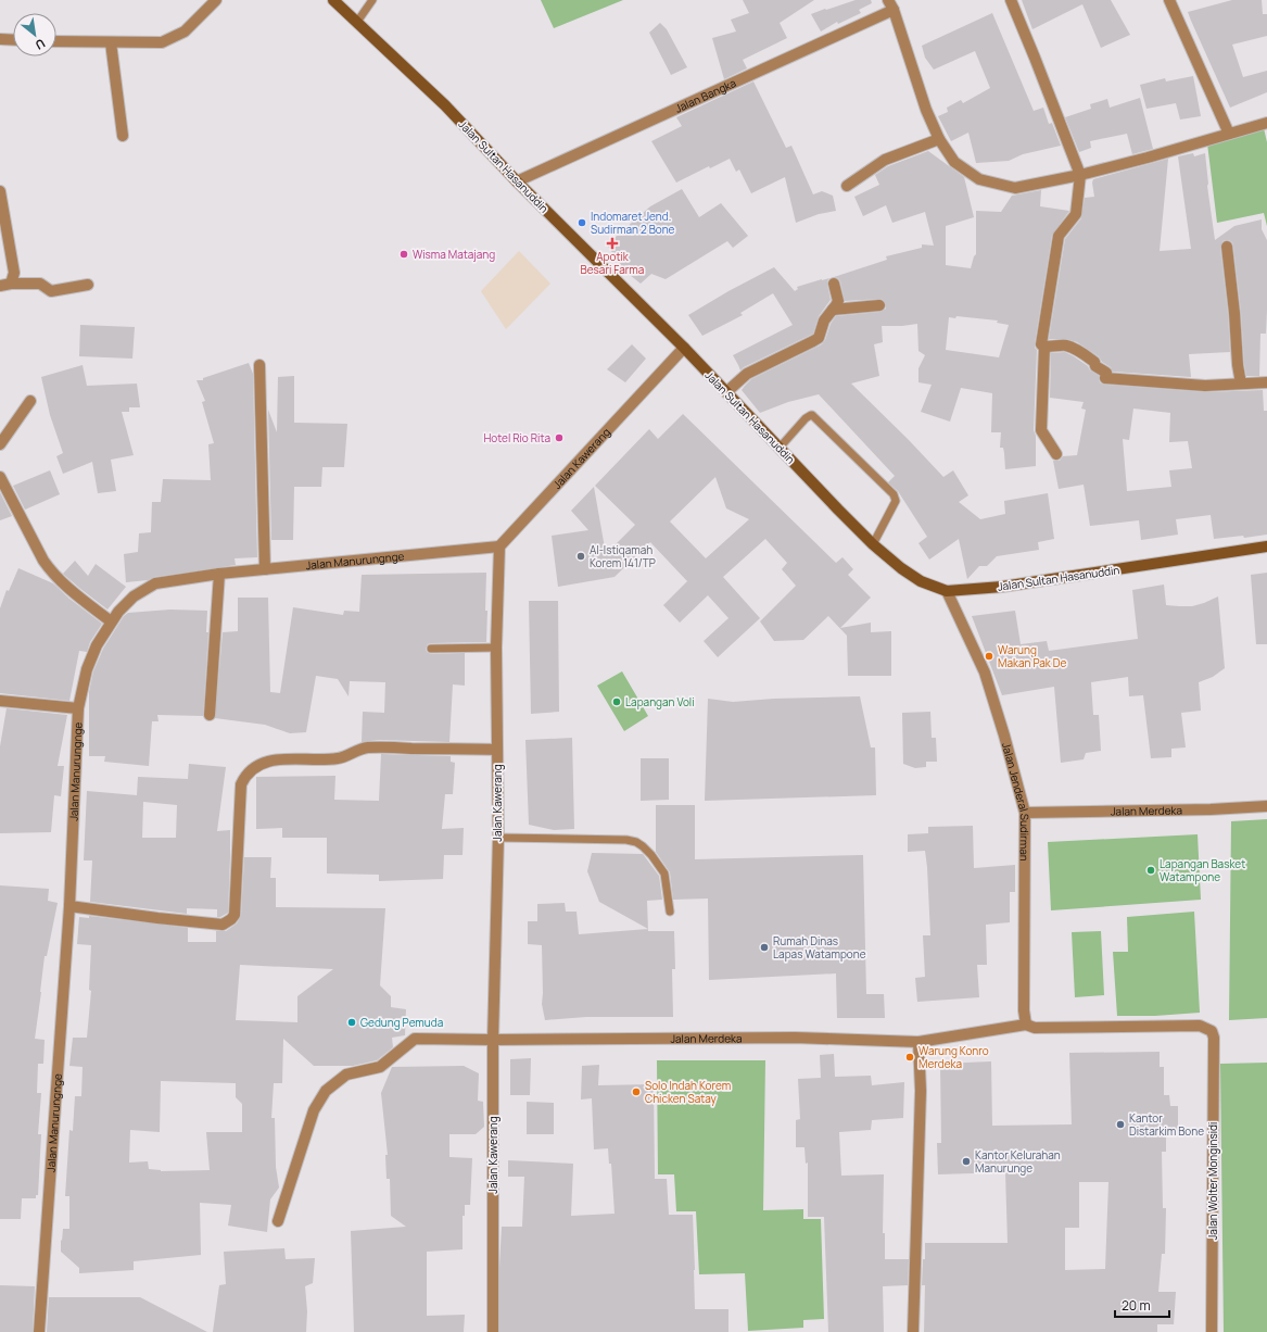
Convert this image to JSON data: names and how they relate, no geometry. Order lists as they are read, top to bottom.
{
  "streets": {
    "main road": ["Jalan Sultan Hasanuddin"],
    "street": [
      "Jalan Bangka",
      "Jalan Kawerang",
      "Jalan Manurungnge",
      "Jalan Jenderal Sudirman",
      "Jalan Merdeka",
      "Jalan Wolter Monginsidi"
    ]
  },
  "crossings": [
    ["Jalan Bangka", "Jalan Sultan Hasanuddin"],
    ["Jalan Sultan Hasanuddin", "Jalan Kawerang"],
    ["Jalan Sultan Hasanuddin", "Jalan Jenderal Sudirman"],
    ["Jalan Kawerang", "Jalan Manurungnge"],
    ["Jalan Kawerang", "Jalan Merdeka"],
    ["Jalan Jenderal Sudirman", "Jalan Merdeka"],
    ["Jalan Jenderal Sudirman", "Jalan Wolter Monginsidi"],
    ["Jalan Merdeka", "Jalan Wolter Monginsidi"]
  ],
  "places": {
    "other": [
      "Indomaret Jend. Sudirman 2 Bone",
      "Wisma Matajang",
      "Hotel Rio Rita",
      "Al-Istiqamah Korem 141/TP",
      "Warung Makan Pak De",
      "Lapangan Voli",
      "Lapangan Basket Watampone",
      "Rumah Dinas Lapas Watampone",
      "Gedung Pemuda",
      "Warung Konro Merdeka",
      "Solo Indah Korem Chicken Satay",
      "Kantor Distarkim Bone",
      "Kantor Kelurahan Manurunge"
    ],
    "health": ["Apotik Besari Farma"]
  },
  "scale_bar": "20 m",
  "north": "bottom right"
}
